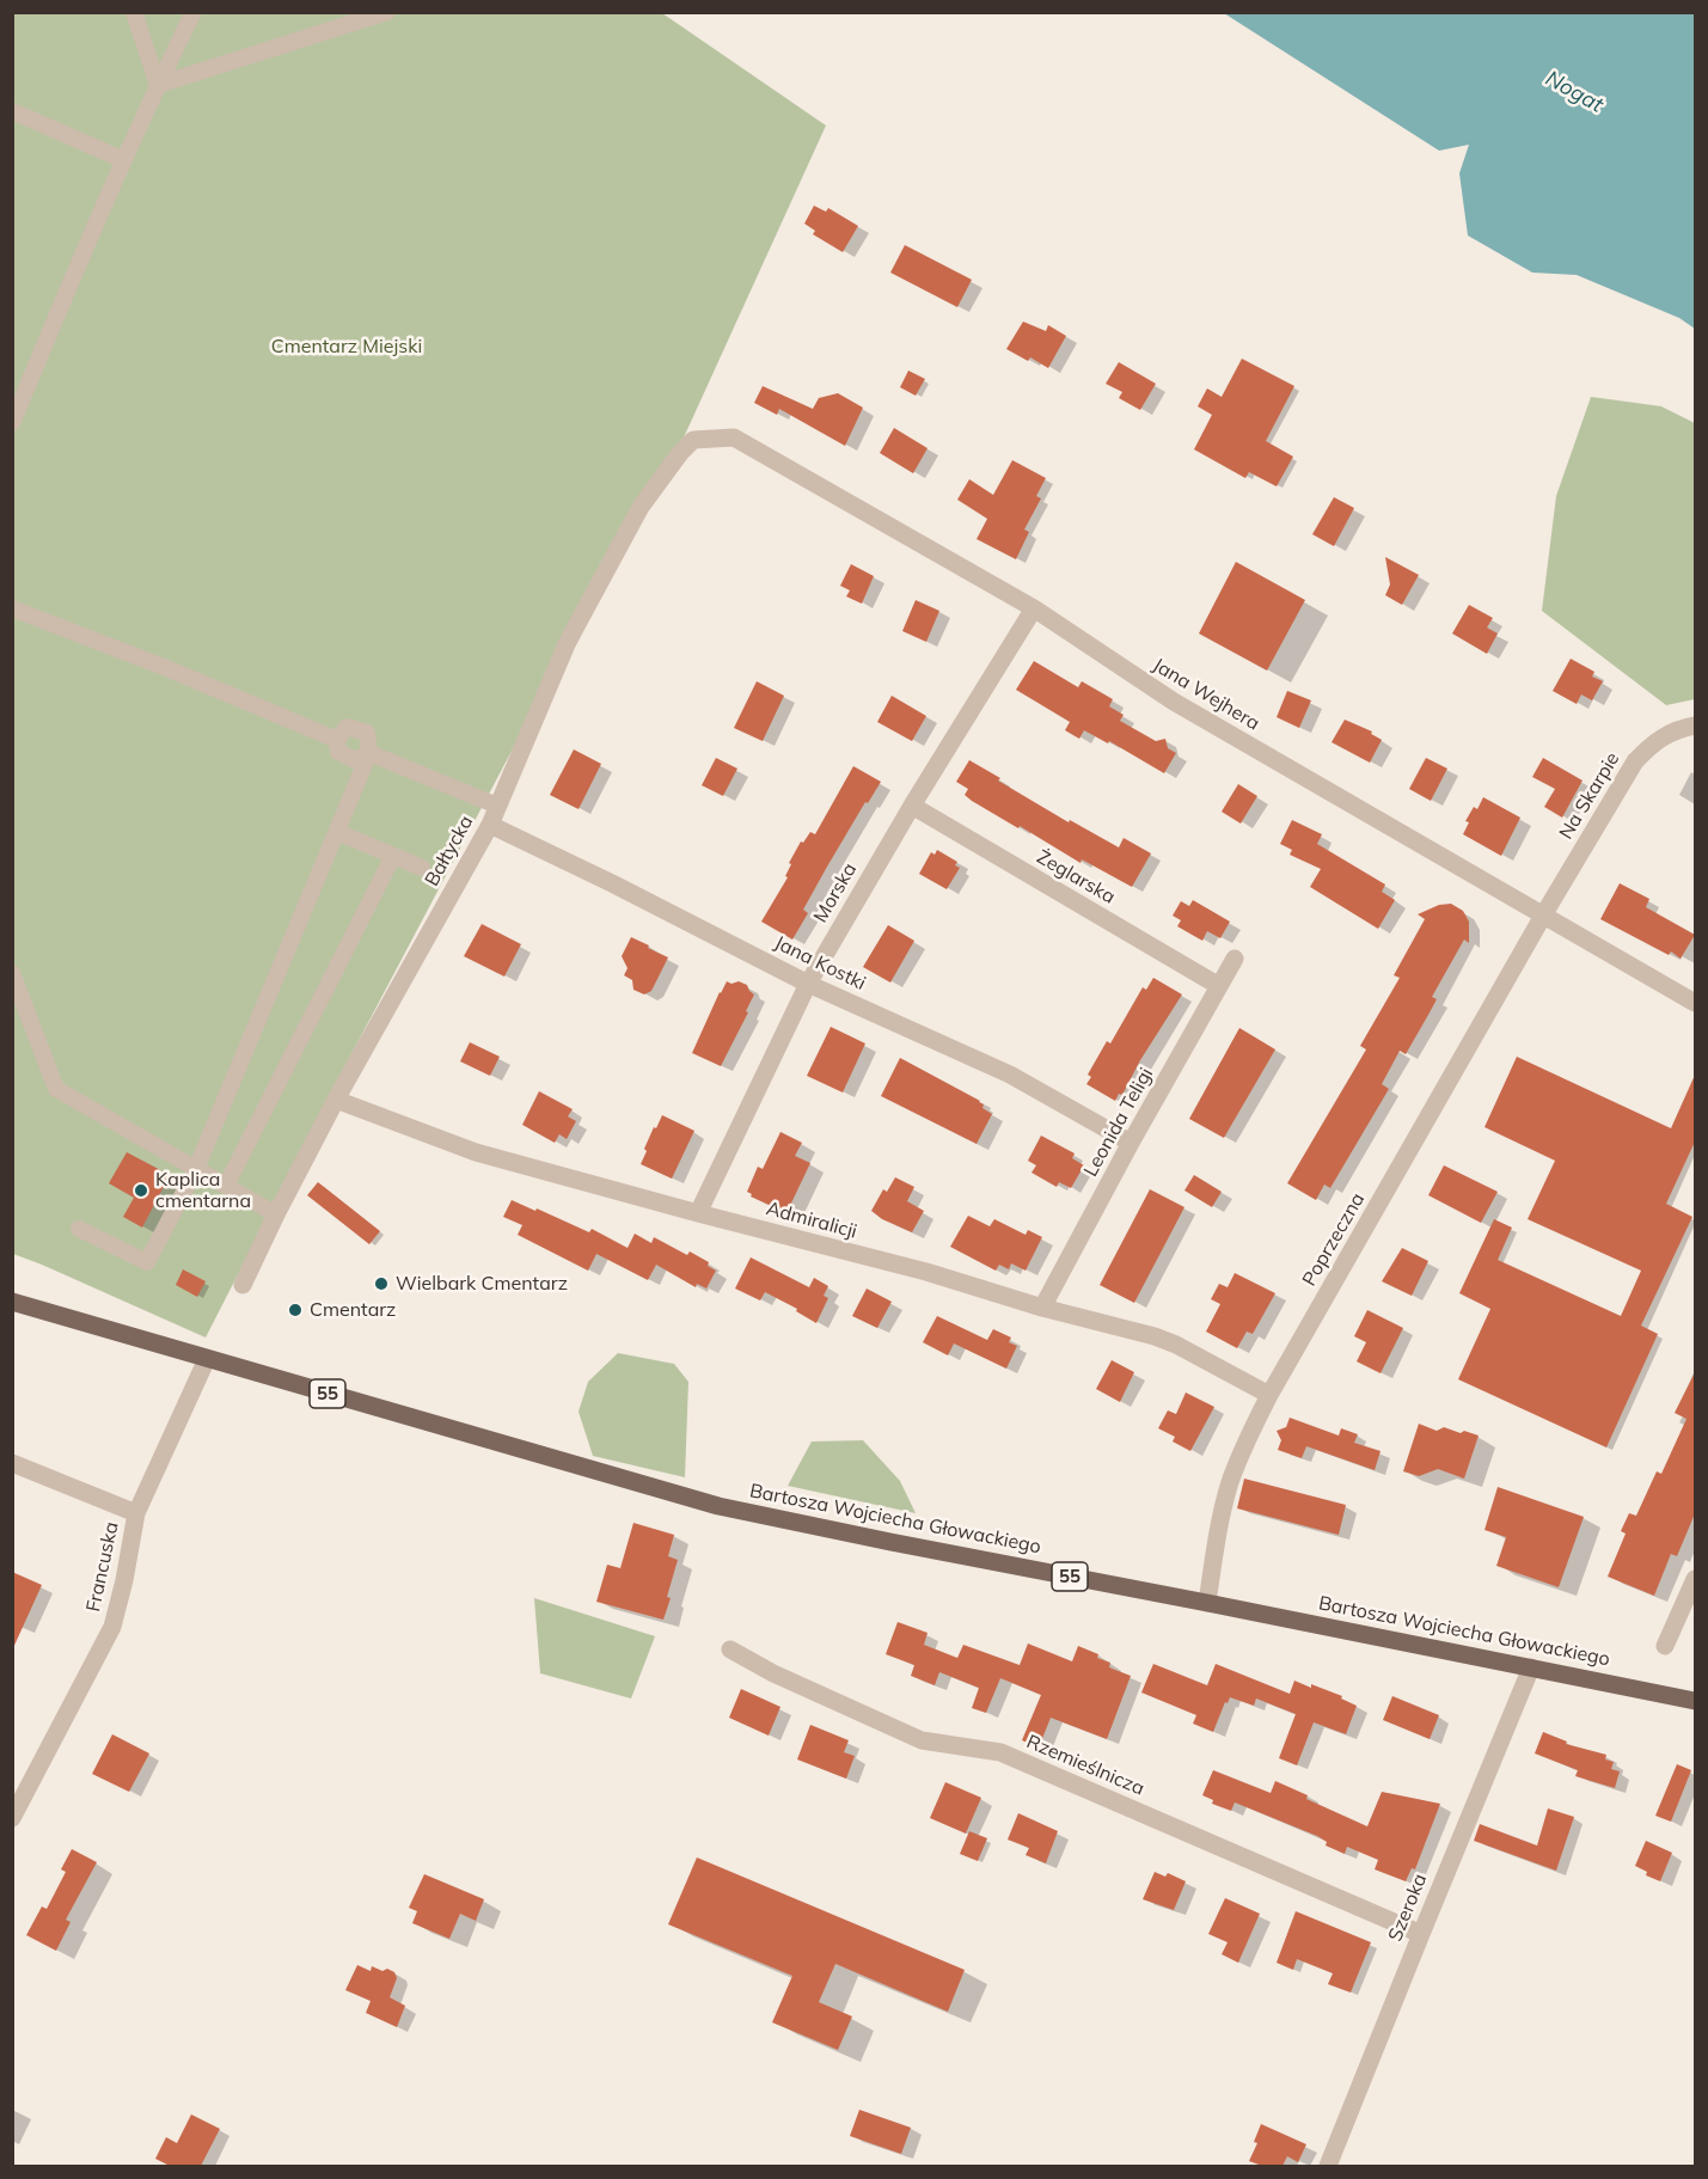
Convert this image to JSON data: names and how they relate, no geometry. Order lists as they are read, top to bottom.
{
  "streets": {
    "main road": ["55", "Bartosza Wojciecha Głowackiego"],
    "street": [
      "Jana Wejhera",
      "Na Skarpie",
      "Bałtycka",
      "Żeglarska",
      "Morska",
      "Jana Kostki",
      "Leonida Teligi",
      "Admiralicji",
      "Poprzeczna",
      "Francuska",
      "Rzemieślnicza",
      "Szeroka"
    ]
  },
  "crossings": [
    ["Jana Wejhera", "Na Skarpie"],
    ["Jana Wejhera", "Bałtycka"],
    ["Jana Wejhera", "Morska"],
    ["Jana Wejhera", "Poprzeczna"],
    ["Na Skarpie", "Poprzeczna"],
    ["Bałtycka", "Jana Kostki"],
    ["Bałtycka", "Admiralicji"],
    ["Żeglarska", "Morska"],
    ["Żeglarska", "Leonida Teligi"],
    ["Morska", "Jana Kostki"],
    ["Morska", "Admiralicji"],
    ["Jana Kostki", "Leonida Teligi"],
    ["Leonida Teligi", "Admiralicji"],
    ["Admiralicji", "Poprzeczna"],
    ["Poprzeczna", "Bartosza Wojciecha Głowackiego"],
    ["Bartosza Wojciecha Głowackiego", "Francuska"],
    ["Bartosza Wojciecha Głowackiego", "Szeroka"],
    ["Rzemieślnicza", "Szeroka"]
  ],
  "water": ["Nogat"],
  "parks": ["Cmentarz Miejski"],
  "places": ["Kaplica cmentarna", "Wielbark Cmentarz", "Cmentarz"]
}
